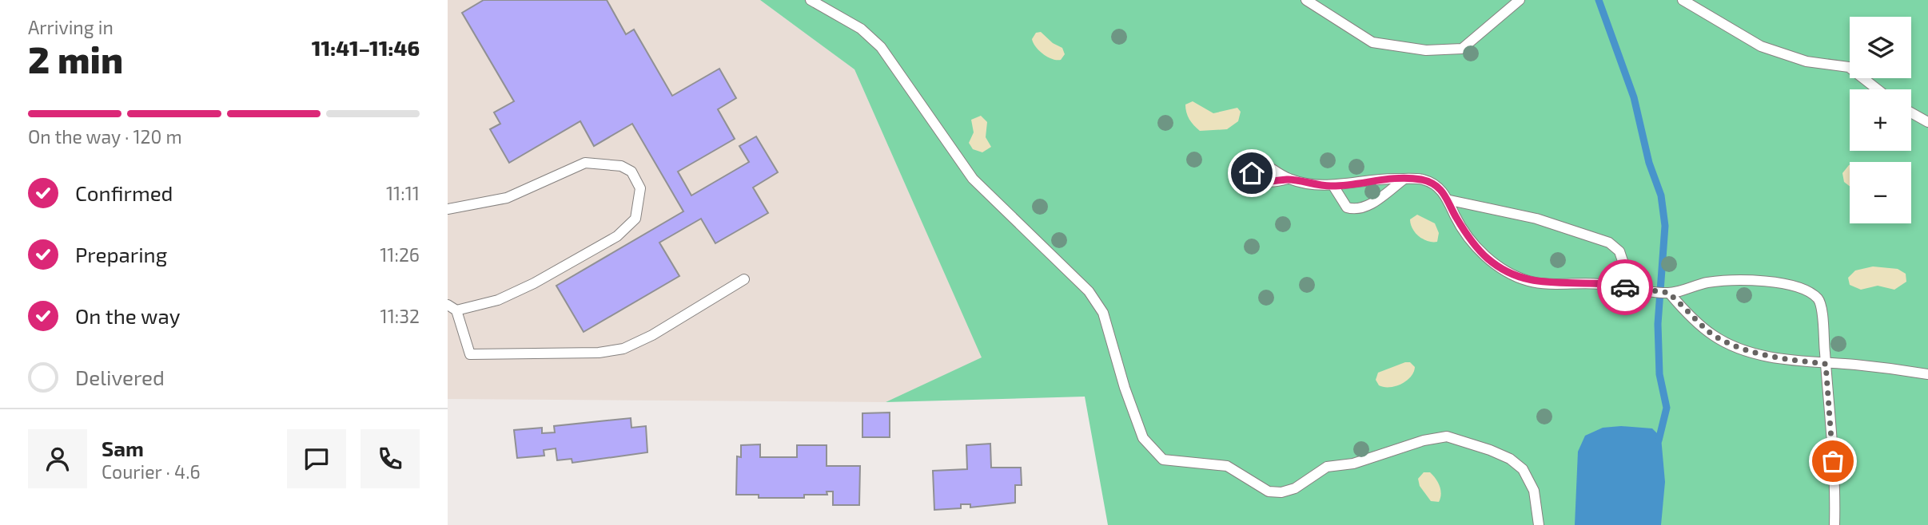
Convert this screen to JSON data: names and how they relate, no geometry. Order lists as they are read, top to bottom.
{
  "page": {
    "heading": ["2 min", "Arriving in", "11:41–11:46"],
    "panel": ["Sam", "Courier · 4.6"],
    "map_buttons": ["+", "−"],
    "bar": "On the way · 120 m",
    "list": [
      ["Confirmed", "11:11"],
      ["Preparing", "11:26"],
      ["On the way", "11:32"],
      "Delivered"
    ]
  }
}
